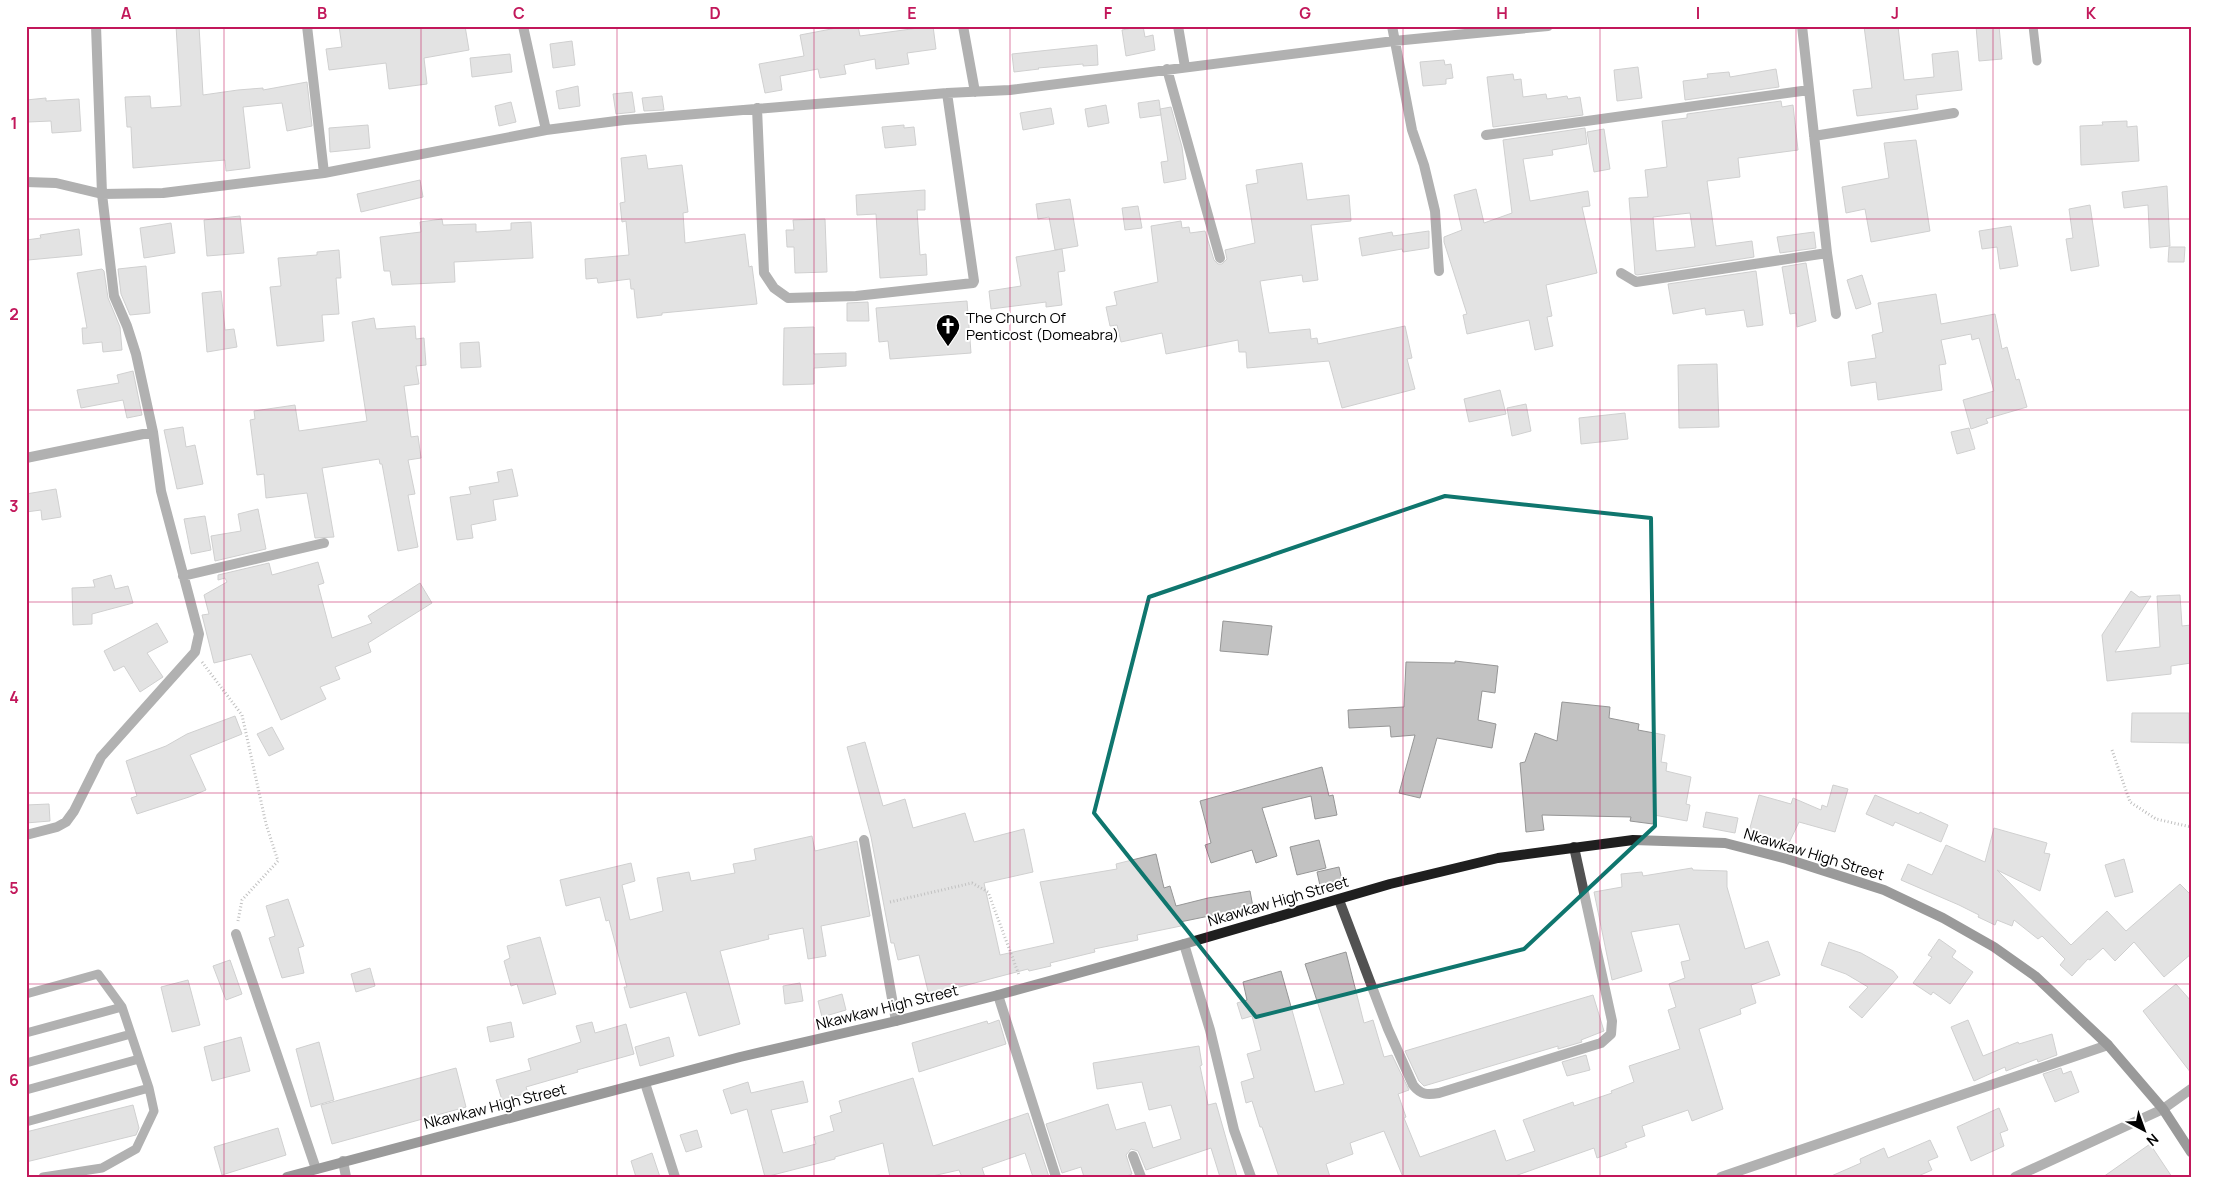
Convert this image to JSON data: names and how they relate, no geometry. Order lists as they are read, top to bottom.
{
  "streets": {
    "main road": ["Nkawkaw High Street"]
  },
  "places": {
    "church": ["The Church Of Penticost (Domeabra)"]
  },
  "north": "bottom right",
  "grid": {
    "columns": [
      "A",
      "B",
      "C",
      "D",
      "E",
      "F",
      "G",
      "H",
      "I",
      "J",
      "K"
    ],
    "rows": [
      "1",
      "2",
      "3",
      "4",
      "5",
      "6"
    ]
  }
}
